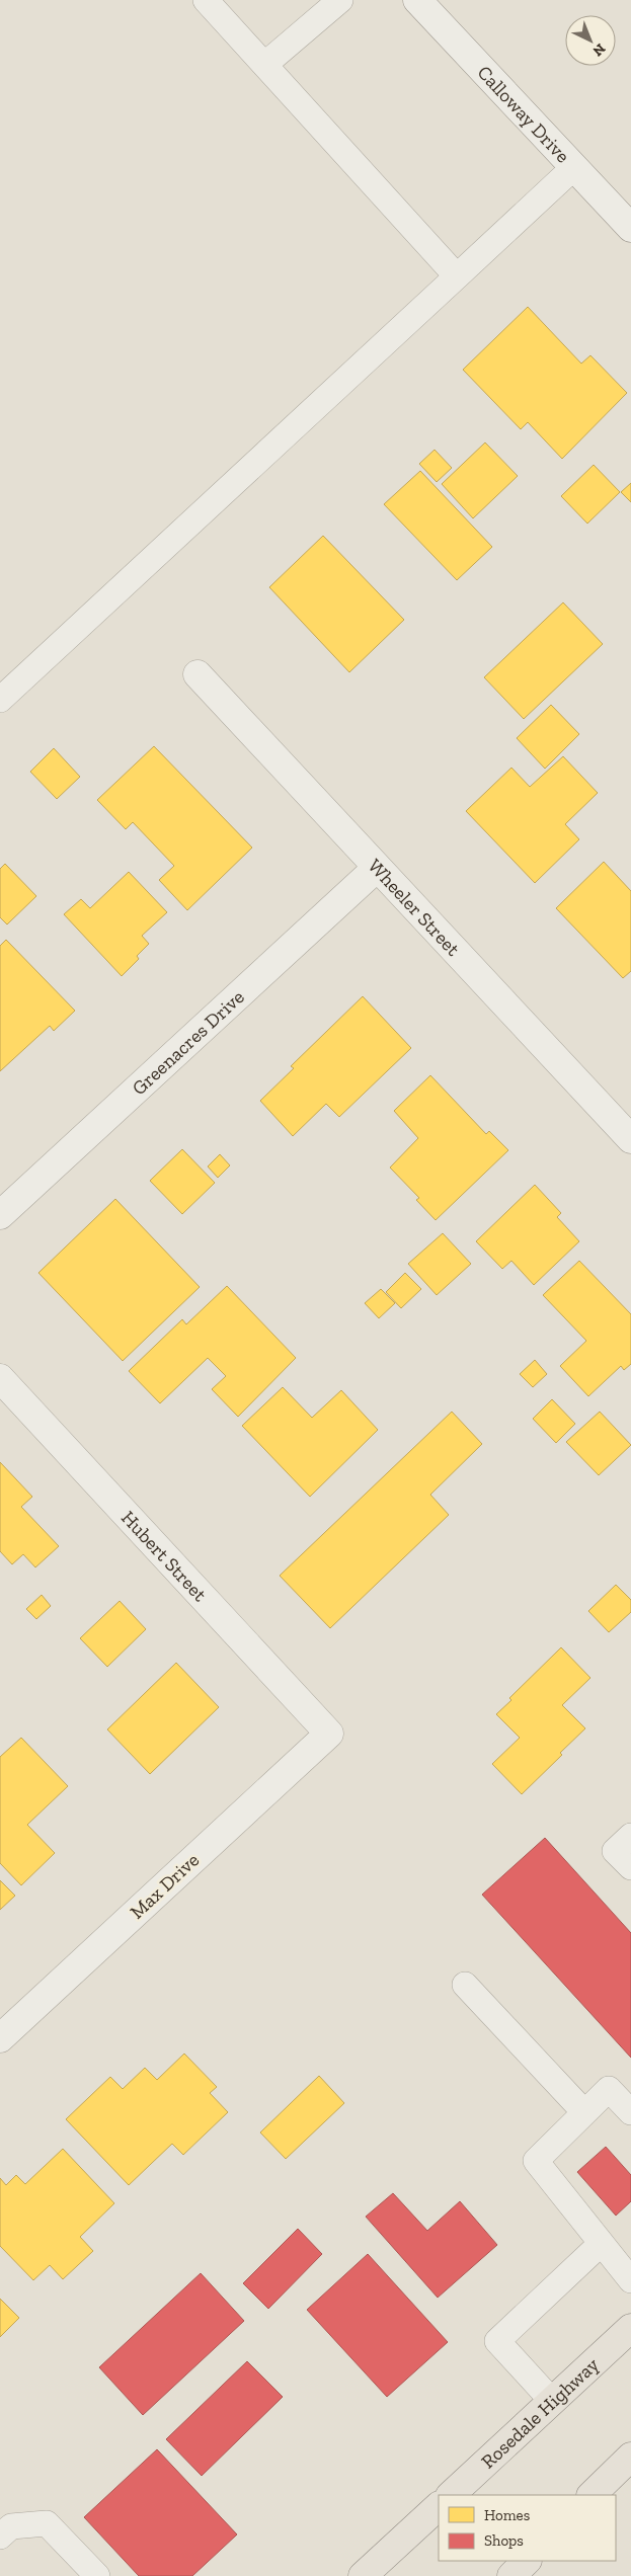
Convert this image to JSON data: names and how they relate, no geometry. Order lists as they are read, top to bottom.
{
  "streets": {
    "main road": ["Rosedale Highway"],
    "street": [
      "Calloway Drive",
      "Wheeler Street",
      "Greenacres Drive",
      "Hubert Street",
      "Max Drive"
    ]
  },
  "crossings": [
    ["Wheeler Street", "Greenacres Drive"],
    ["Hubert Street", "Max Drive"]
  ],
  "legend": ["Homes", "Shops"],
  "north": "bottom right"
}
